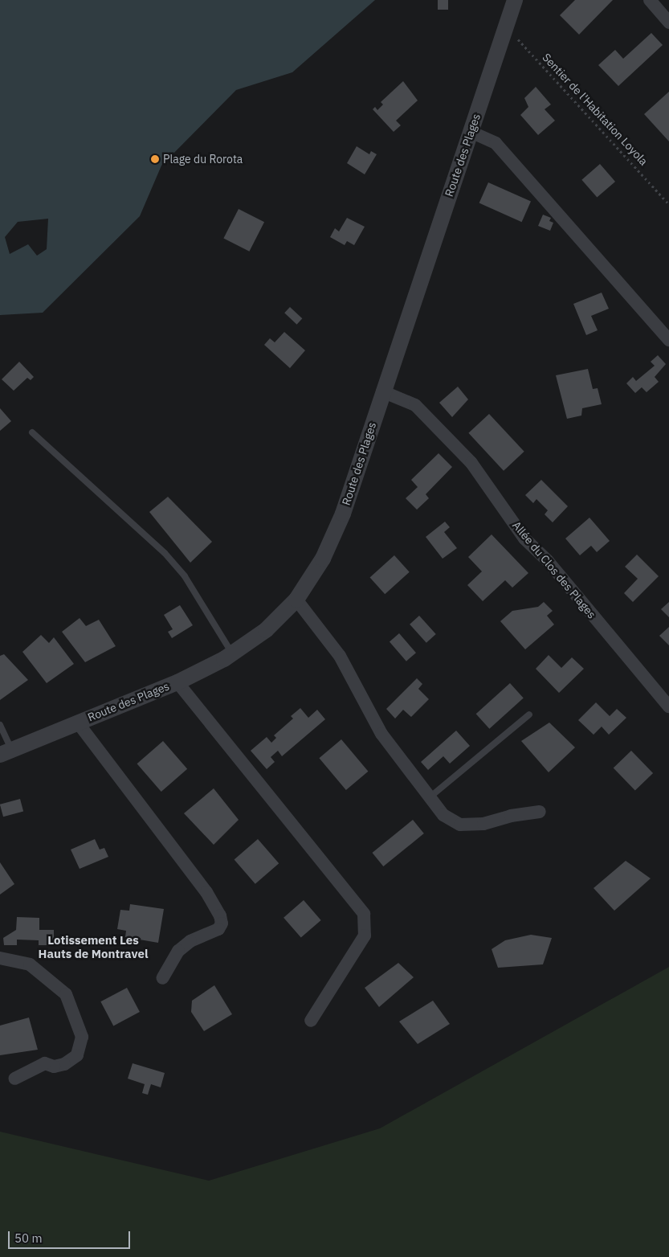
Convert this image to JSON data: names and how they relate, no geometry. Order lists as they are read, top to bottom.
{
  "streets": {
    "street": ["Route des Plages", "Allée du Clos des Plages"],
    "path": ["Sentier de l'Habitation Loyola"]
  },
  "crossings": [
    ["Sentier de l'Habitation Loyola", "Route des Plages"],
    ["Route des Plages", "Allée du Clos des Plages"]
  ],
  "districts": ["Lotissement Les Hauts de Montravel"],
  "places": ["Plage du Rorota"],
  "scale_bar": "50 m"
}
